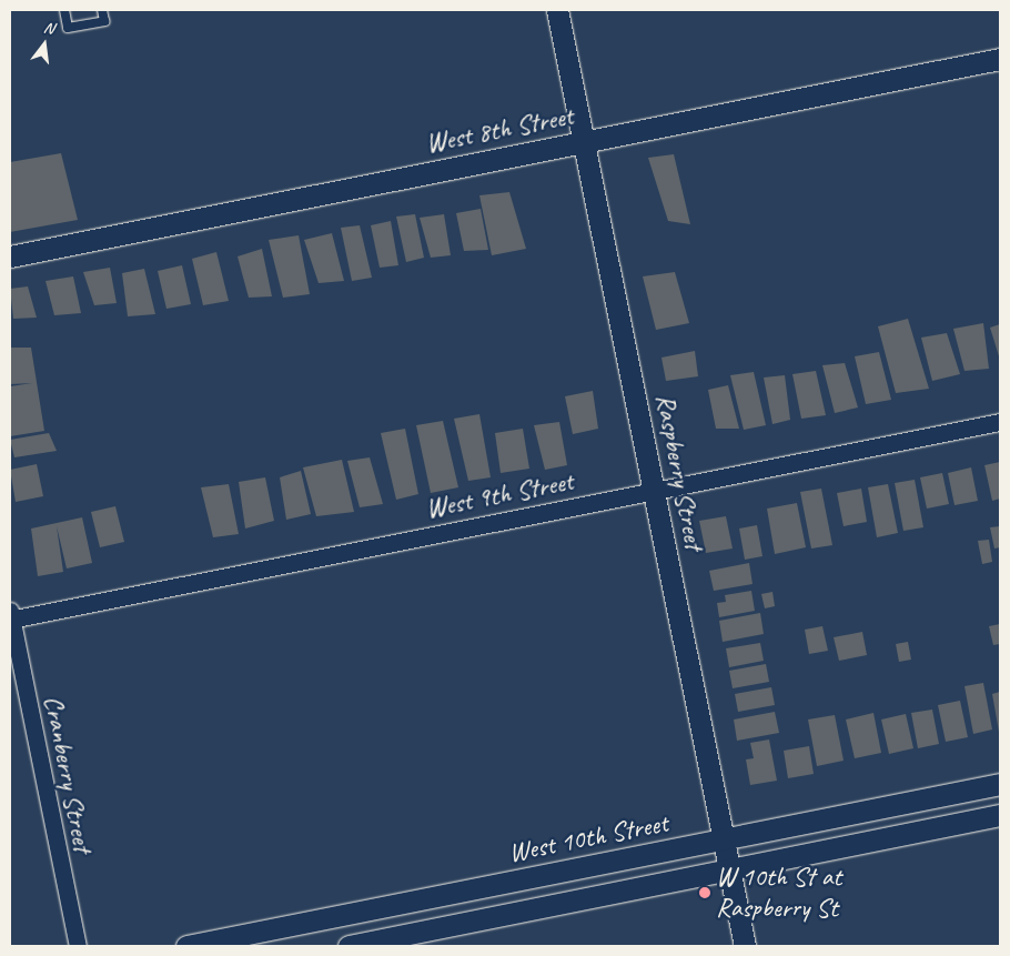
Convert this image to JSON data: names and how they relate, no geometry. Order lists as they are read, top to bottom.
{
  "streets": {
    "street": [
      "West 8th Street",
      "Raspberry Street",
      "West 9th Street",
      "Cranberry Street",
      "West 10th Street"
    ]
  },
  "crossings": [
    ["West 8th Street", "Raspberry Street"],
    ["Raspberry Street", "West 9th Street"],
    ["Raspberry Street", "West 10th Street"],
    ["West 9th Street", "Cranberry Street"]
  ],
  "places": ["W 10th St at Raspberry St"],
  "north": "top"
}
